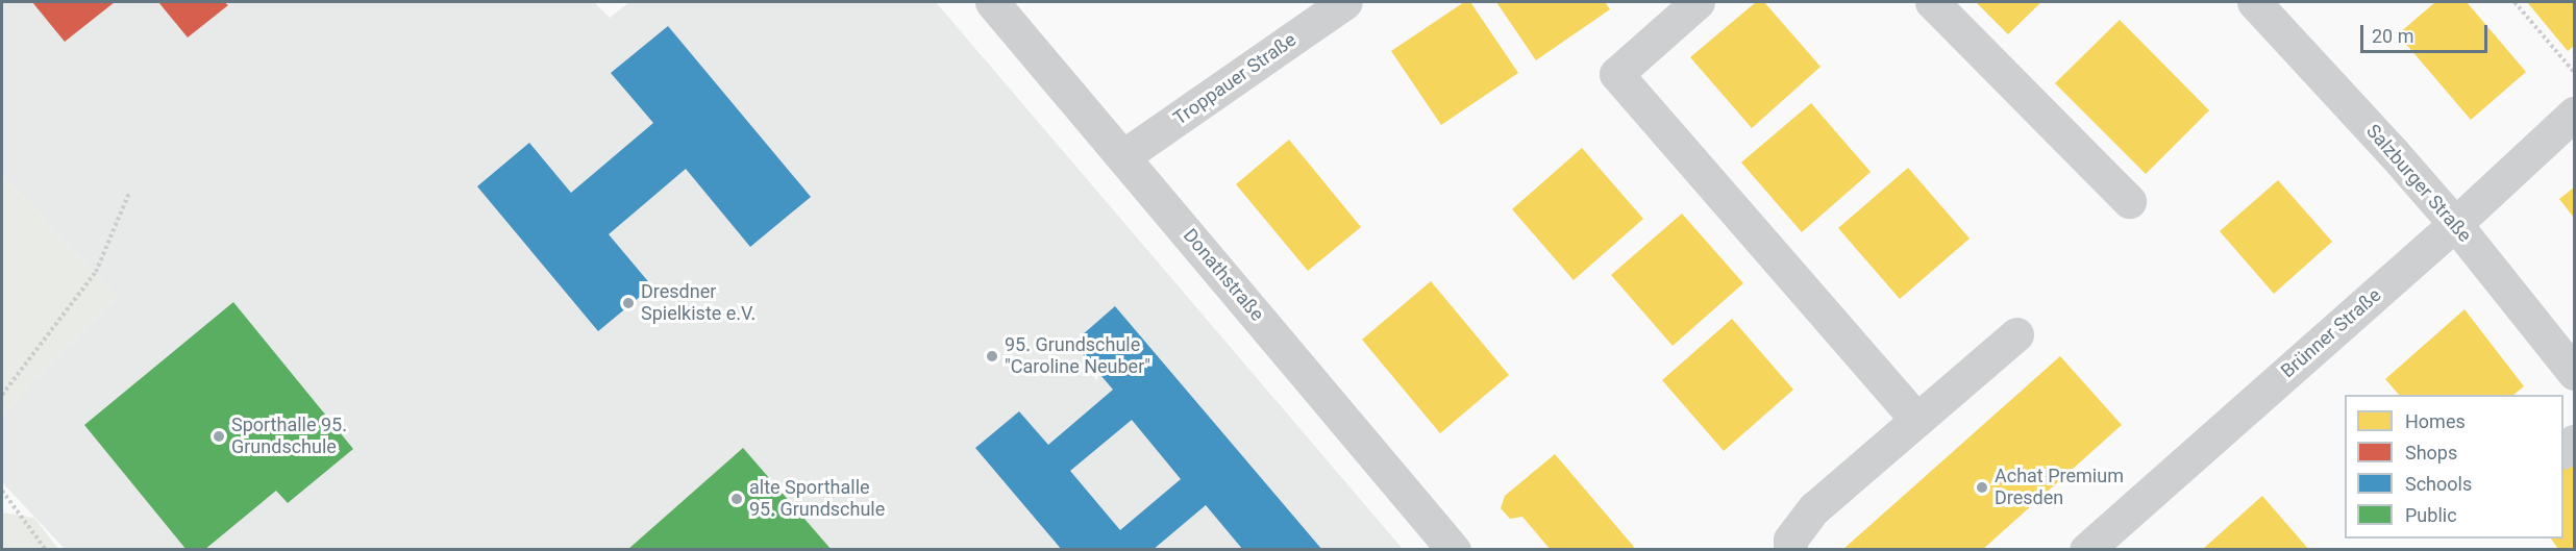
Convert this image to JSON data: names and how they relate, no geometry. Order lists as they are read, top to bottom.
{
  "streets": {
    "street": [
      "Troppauer Straße",
      "Salzburger Straße",
      "Donathstraße",
      "Brünner Straße"
    ]
  },
  "crossings": [
    ["Troppauer Straße", "Donathstraße"],
    ["Salzburger Straße", "Brünner Straße"]
  ],
  "places": [
    "Dresdner Spielkiste e.V.",
    "95. Grundschule \"Caroline Neuber\"",
    "Sporthalle 95. Grundschule",
    "Achat Premium Dresden",
    "alte Sporthalle 95. Grundschule"
  ],
  "legend": [
    "Homes",
    "Shops",
    "Schools",
    "Public"
  ],
  "scale_bar": "20 m"
}
